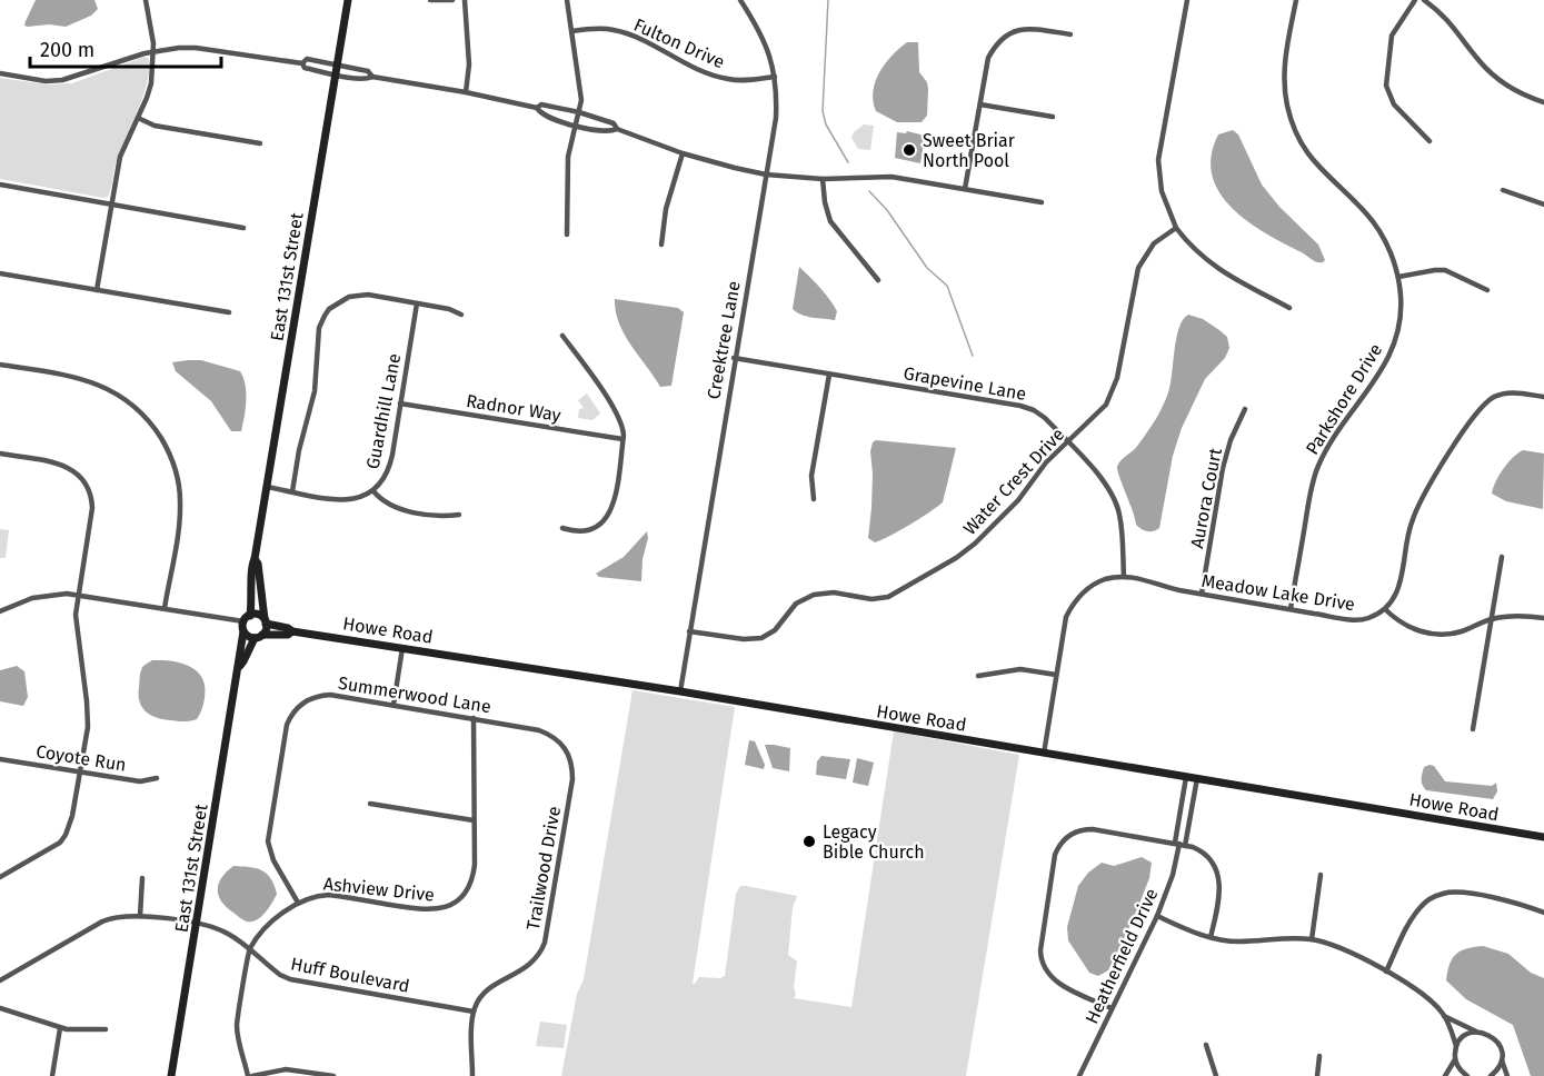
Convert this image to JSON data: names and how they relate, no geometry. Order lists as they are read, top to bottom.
{
  "streets": {
    "street": [
      "Fulton Drive",
      "East 131st Street",
      "Creektree Lane",
      "Grapevine Lane",
      "Parkshore Drive",
      "Radnor Way",
      "Guardhill Lane",
      "Water Crest Drive",
      "Aurora Court",
      "Meadow Lake Drive",
      "Howe Road",
      "Summerwood Lane",
      "Coyote Run",
      "Trailwood Drive",
      "Ashview Drive",
      "Heatherfield Drive",
      "Huff Boulevard"
    ]
  },
  "crossings": [
    ["Fulton Drive", "Creektree Lane"],
    ["East 131st Street", "Guardhill Lane"],
    ["East 131st Street", "Howe Road"],
    ["East 131st Street", "Huff Boulevard"],
    ["Creektree Lane", "Grapevine Lane"],
    ["Creektree Lane", "Water Crest Drive"],
    ["Creektree Lane", "Howe Road"],
    ["Grapevine Lane", "Water Crest Drive"],
    ["Grapevine Lane", "Meadow Lake Drive"],
    ["Parkshore Drive", "Meadow Lake Drive"],
    ["Radnor Way", "Guardhill Lane"],
    ["Aurora Court", "Meadow Lake Drive"],
    ["Meadow Lake Drive", "Howe Road"],
    ["Howe Road", "Heatherfield Drive"],
    ["Summerwood Lane", "Trailwood Drive"],
    ["Summerwood Lane", "Ashview Drive"],
    ["Trailwood Drive", "Huff Boulevard"],
    ["Ashview Drive", "Huff Boulevard"]
  ],
  "places": ["Sweet Briar North Pool", "Legacy Bible Church"],
  "scale_bar": "200 m"
}
